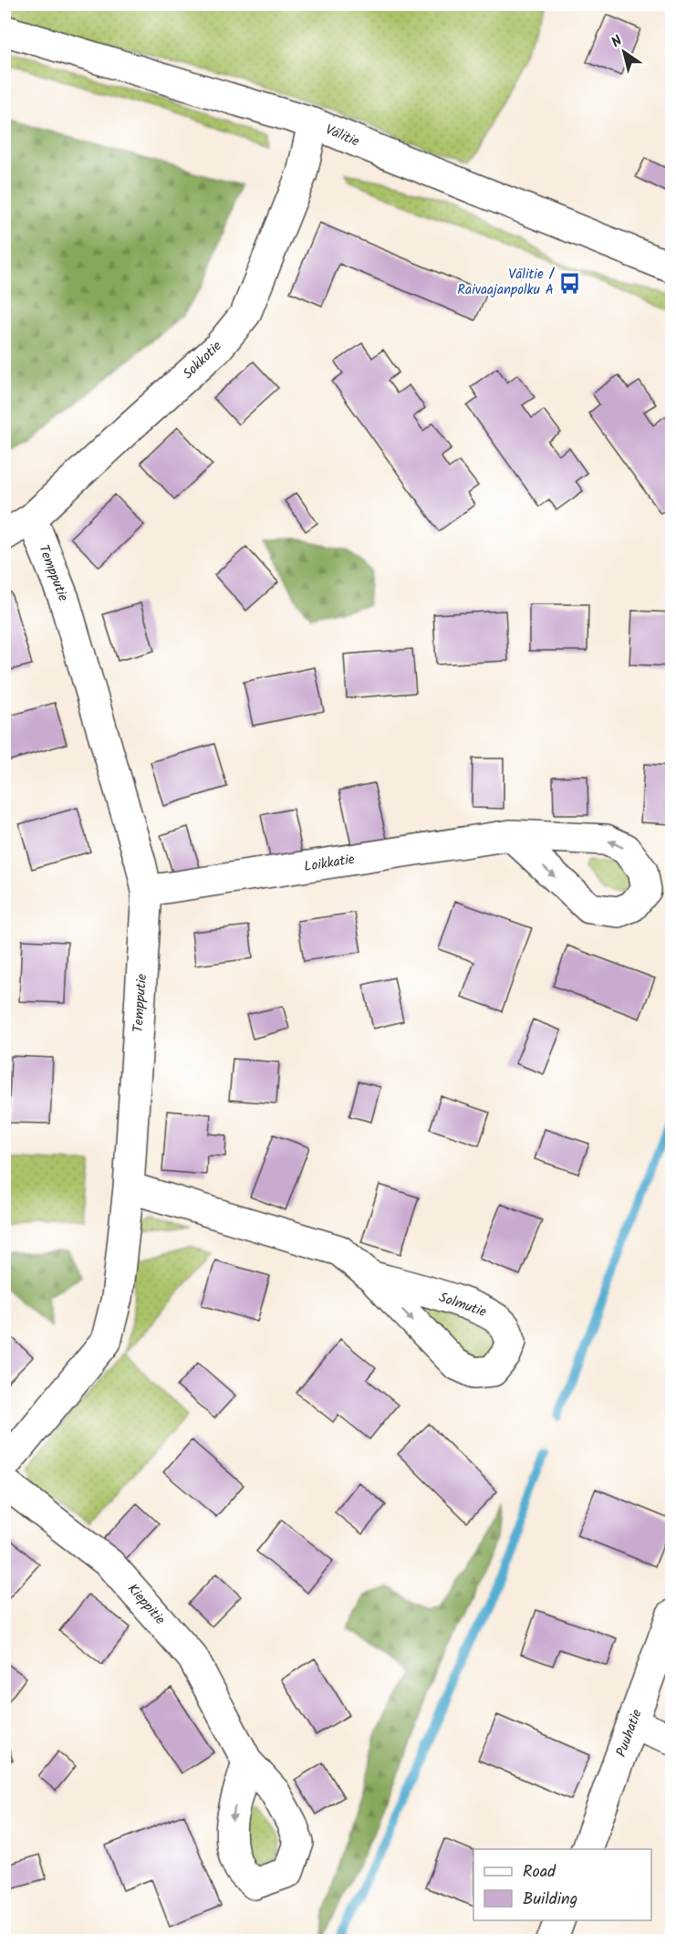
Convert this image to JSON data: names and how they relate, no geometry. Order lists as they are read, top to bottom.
{
  "streets": {
    "street": [
      "Välitie",
      "Sokkotie",
      "Tempputie",
      "Loikkatie",
      "Kieppitie",
      "Puuhatie"
    ]
  },
  "crossings": [
    ["Välitie", "Sokkotie"],
    ["Sokkotie", "Tempputie"],
    ["Tempputie", "Loikkatie"]
  ],
  "places": {
    "bus stop": ["Välitie / Raivaajanpolku A"]
  },
  "legend": ["Road", "Building"],
  "north": "top left"
}
